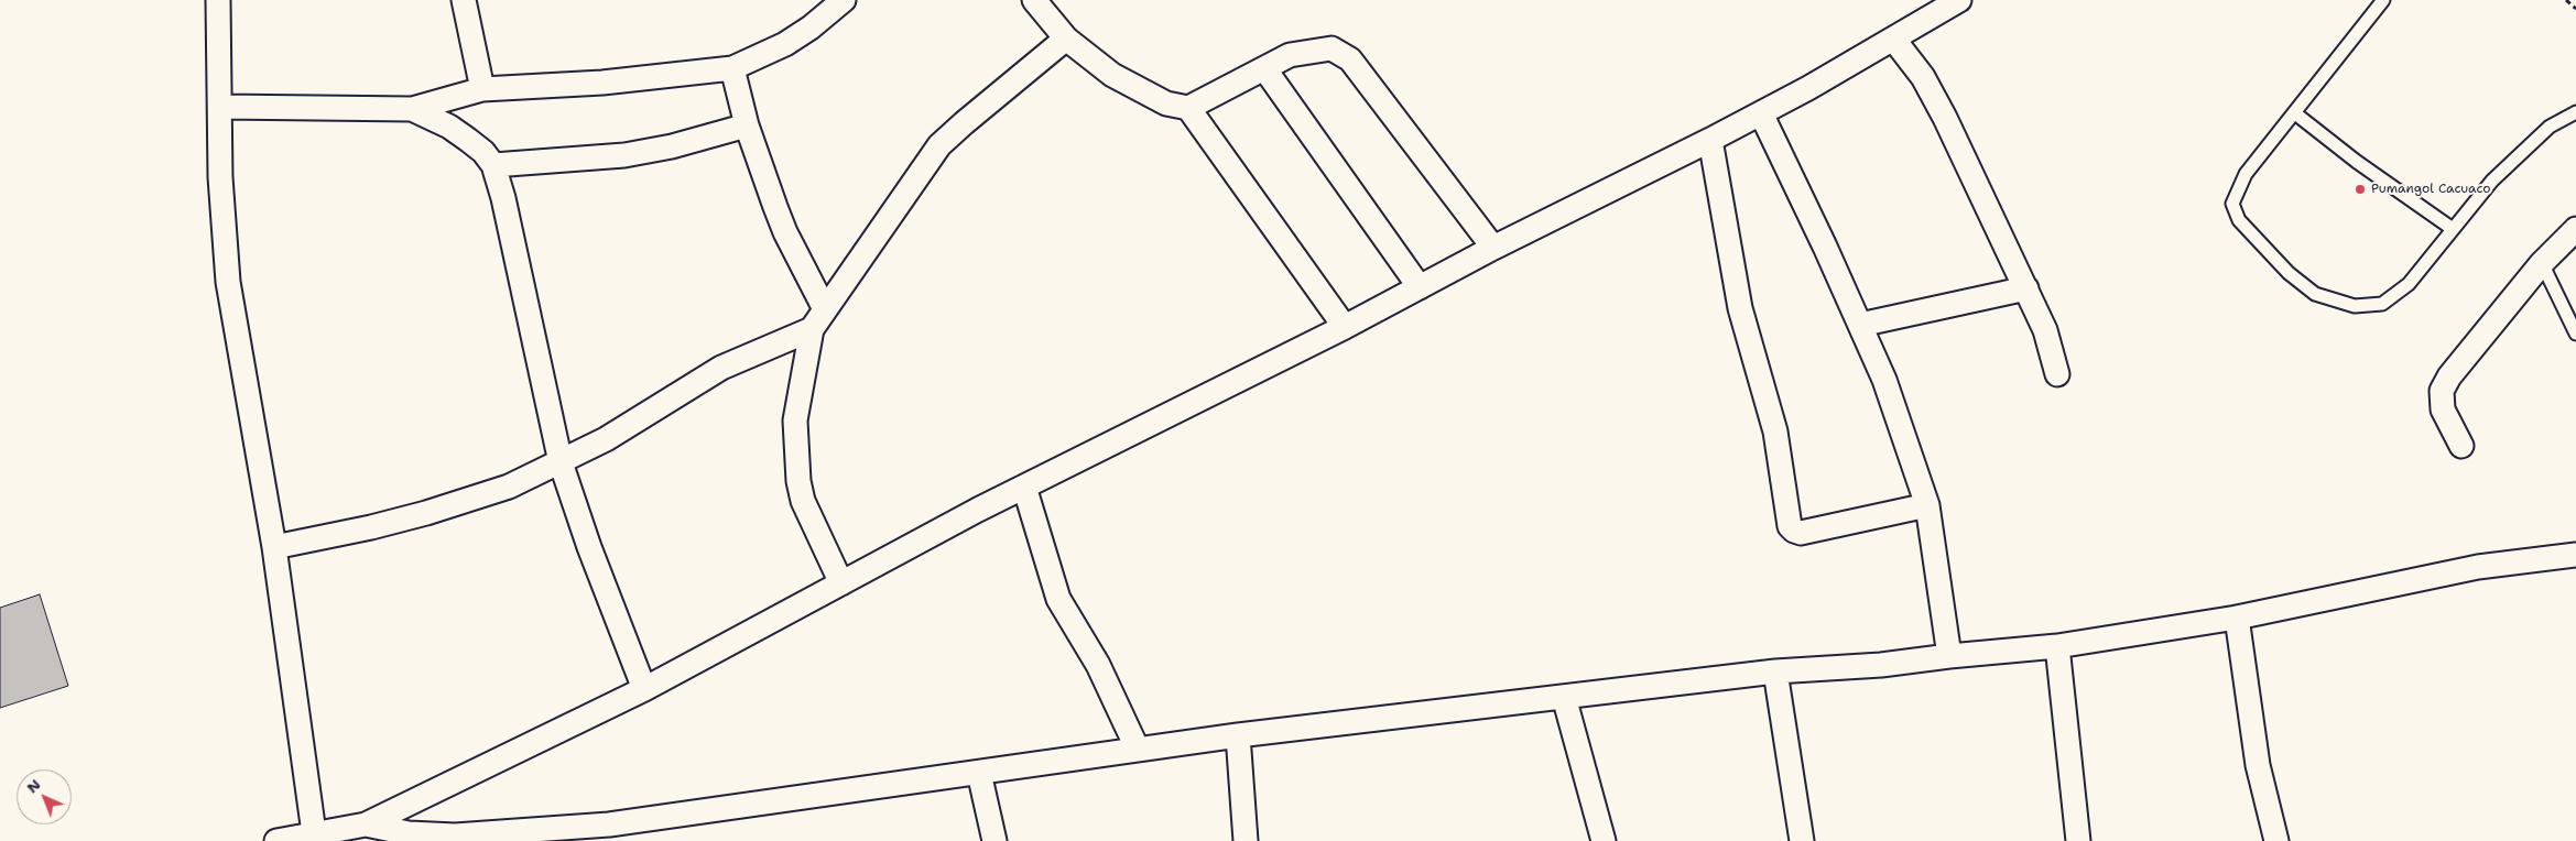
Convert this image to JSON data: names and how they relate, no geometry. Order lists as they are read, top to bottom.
{
  "places": ["Pumangol Cacuaco"],
  "north": "top left"
}
